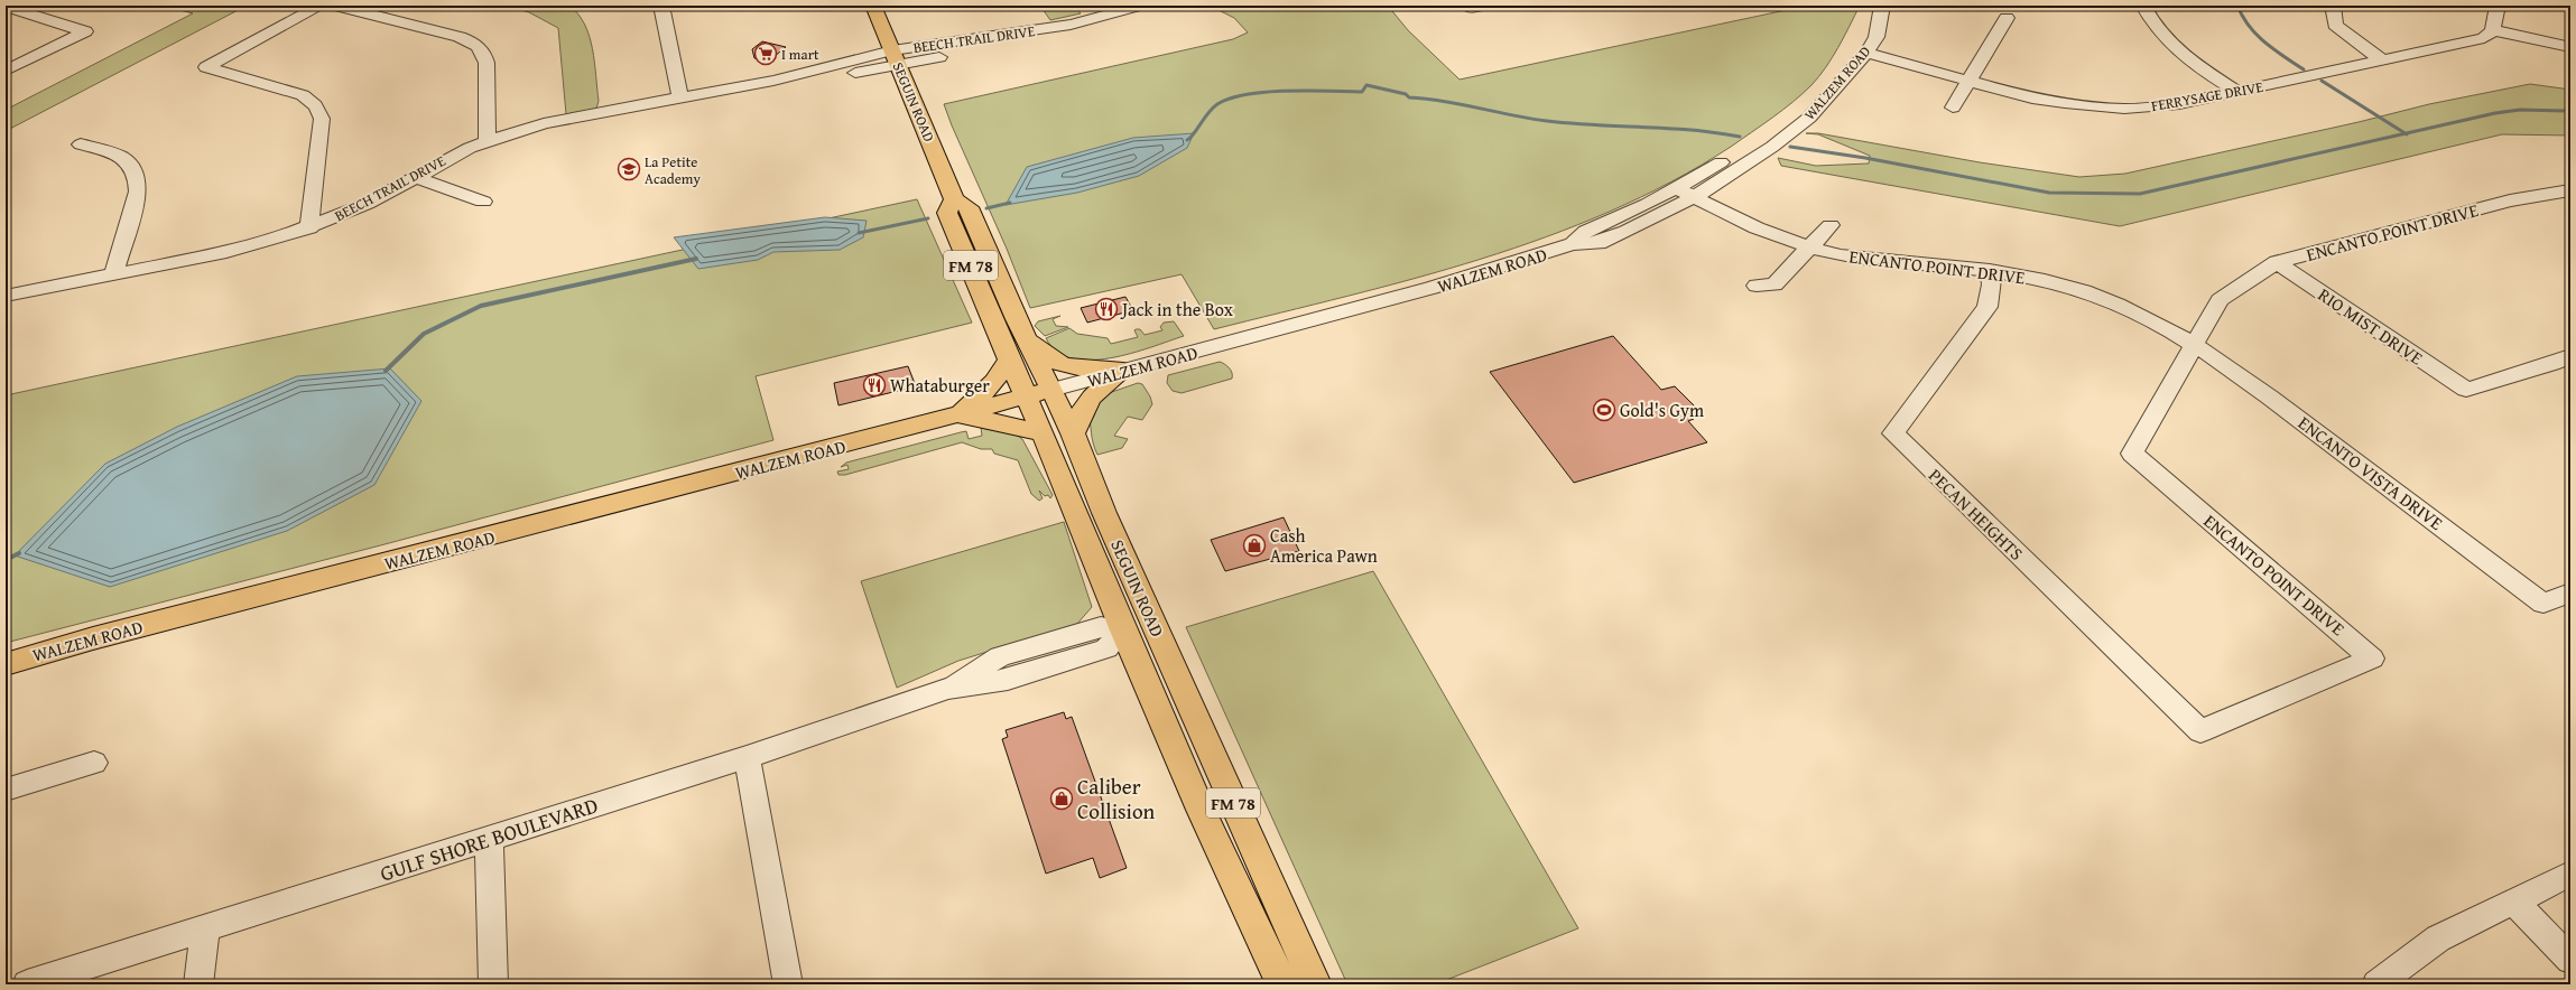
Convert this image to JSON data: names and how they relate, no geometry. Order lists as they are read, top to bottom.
{
  "streets": {
    "main road": ["WALZEM ROAD", "SEGUIN ROAD", "FM 78"],
    "street": [
      "BEECH TRAIL DRIVE",
      "FERRYSAGE DRIVE",
      "ENCANTO POINT DRIVE",
      "RIO MIST DRIVE",
      "ENCANTO VISTA DRIVE",
      "PECAN HEIGHTS",
      "GULF SHORE BOULEVARD"
    ]
  },
  "crossings": [
    ["BEECH TRAIL DRIVE", "SEGUIN ROAD"],
    ["WALZEM ROAD", "FERRYSAGE DRIVE"],
    ["WALZEM ROAD", "SEGUIN ROAD"],
    ["WALZEM ROAD", "ENCANTO POINT DRIVE"],
    ["SEGUIN ROAD", "GULF SHORE BOULEVARD"],
    ["ENCANTO POINT DRIVE", "RIO MIST DRIVE"],
    ["ENCANTO POINT DRIVE", "ENCANTO VISTA DRIVE"],
    ["ENCANTO POINT DRIVE", "PECAN HEIGHTS"]
  ],
  "places": {
    "supermarket": ["I mart"],
    "school or university": ["La Petite Academy"],
    "restaurant": ["Jack in the Box", "Whataburger"],
    "sports": ["Gold's Gym"],
    "shop": ["Cash America Pawn", "Caliber Collision"]
  }
}
